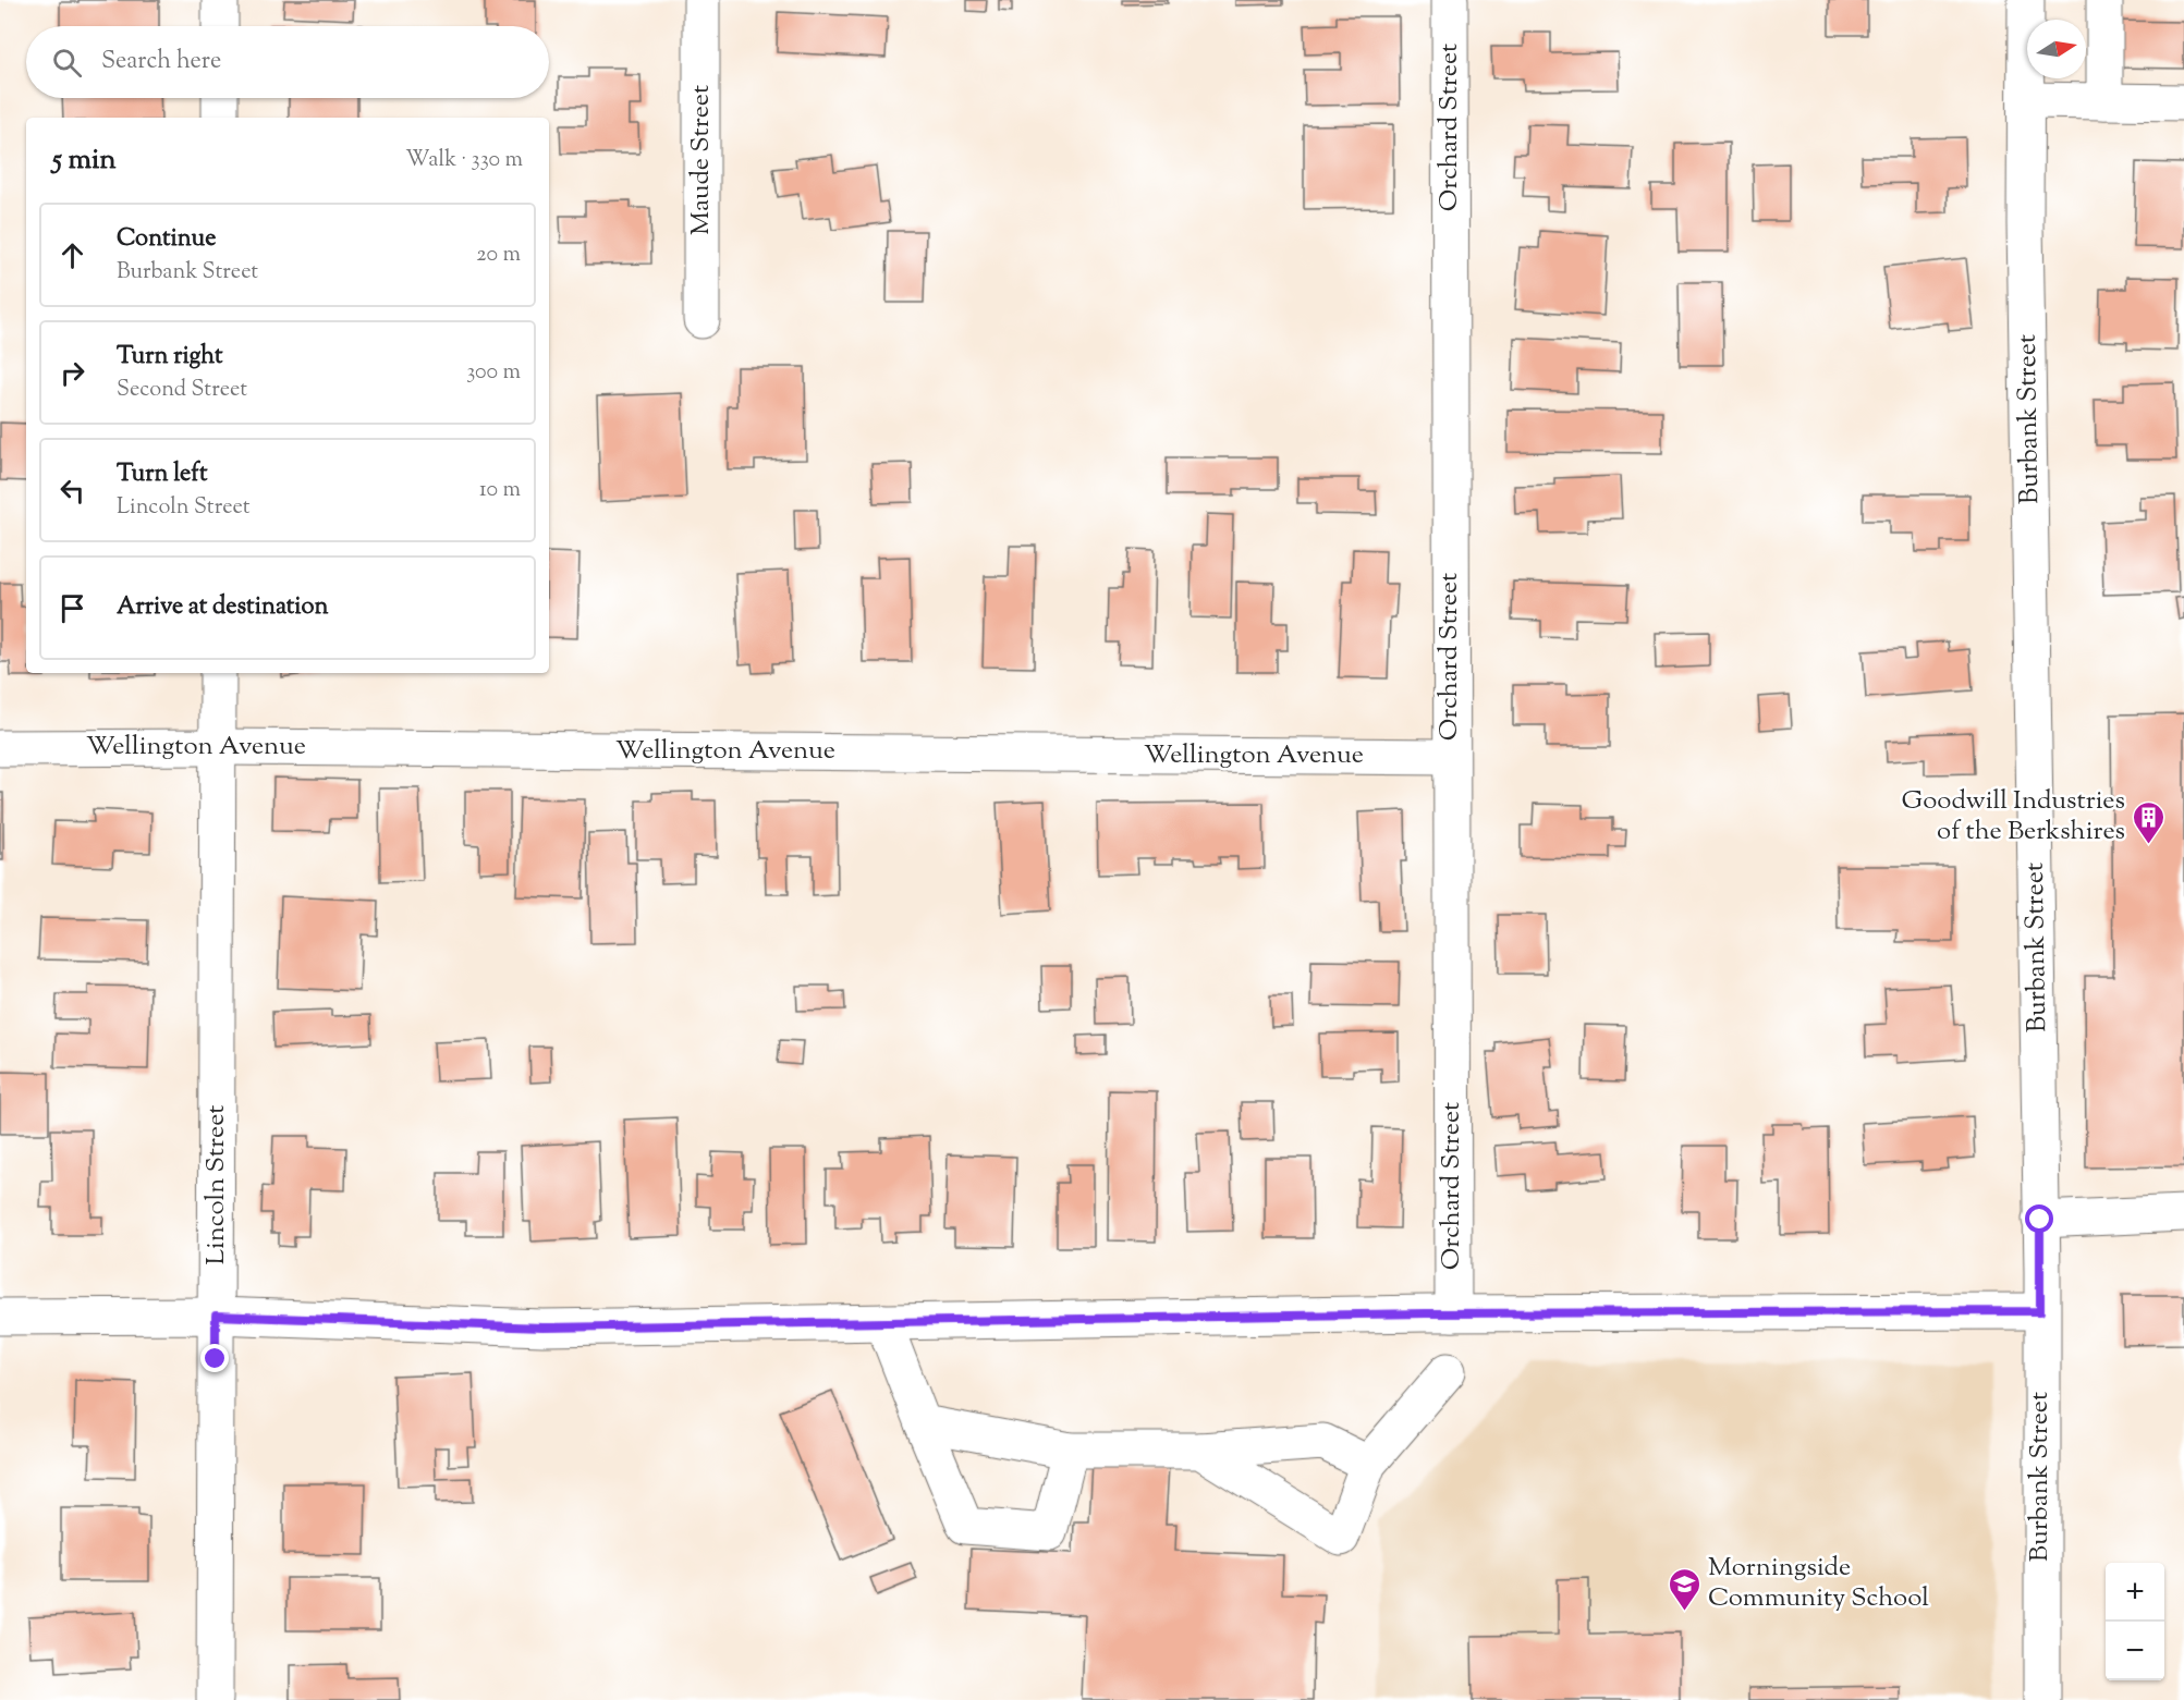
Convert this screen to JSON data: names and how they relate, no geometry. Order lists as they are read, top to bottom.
{
  "streets": {
    "street": [
      "Orchard Street",
      "Maude Street",
      "Burbank Street",
      "Wellington Avenue",
      "Lincoln Street"
    ]
  },
  "crossings": [
    ["Orchard Street", "Wellington Avenue"],
    ["Wellington Avenue", "Lincoln Street"]
  ],
  "places": {
    "building": ["Goodwill Industries of the Berkshires"],
    "school or university": ["Morningside Community School"]
  },
  "north": "right",
  "page": {
    "search": "Search here",
    "heading": ["5 min", "Walk · 330 m"],
    "list": [
      ["Continue", "Burbank Street", "20 m"],
      ["Turn right", "Second Street", "300 m"],
      ["Turn left", "Lincoln Street", "10 m"],
      "Arrive at destination"
    ],
    "map_buttons": ["+", "−"]
  }
}
